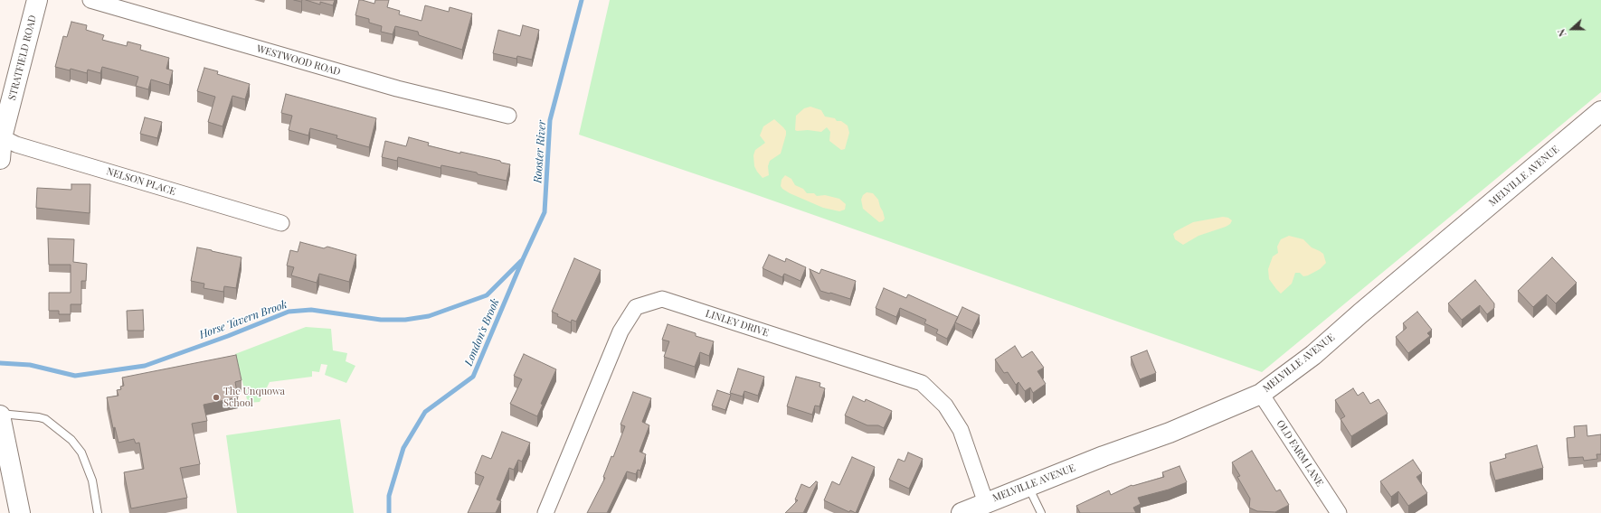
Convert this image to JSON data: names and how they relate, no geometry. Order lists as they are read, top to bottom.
{
  "streets": {
    "street": [
      "STRATFIELD ROAD",
      "WESTWOOD ROAD",
      "MELVILLE AVENUE",
      "NELSON PLACE",
      "LINLEY DRIVE",
      "OLD FARM LANE"
    ]
  },
  "crossings": [
    ["STRATFIELD ROAD", "NELSON PLACE"],
    ["MELVILLE AVENUE", "LINLEY DRIVE"],
    ["MELVILLE AVENUE", "OLD FARM LANE"]
  ],
  "water": ["Rooster River", "Horse Tavern Brook", "London's Brook"],
  "places": ["The Unquowa School"],
  "north": "left"
}
